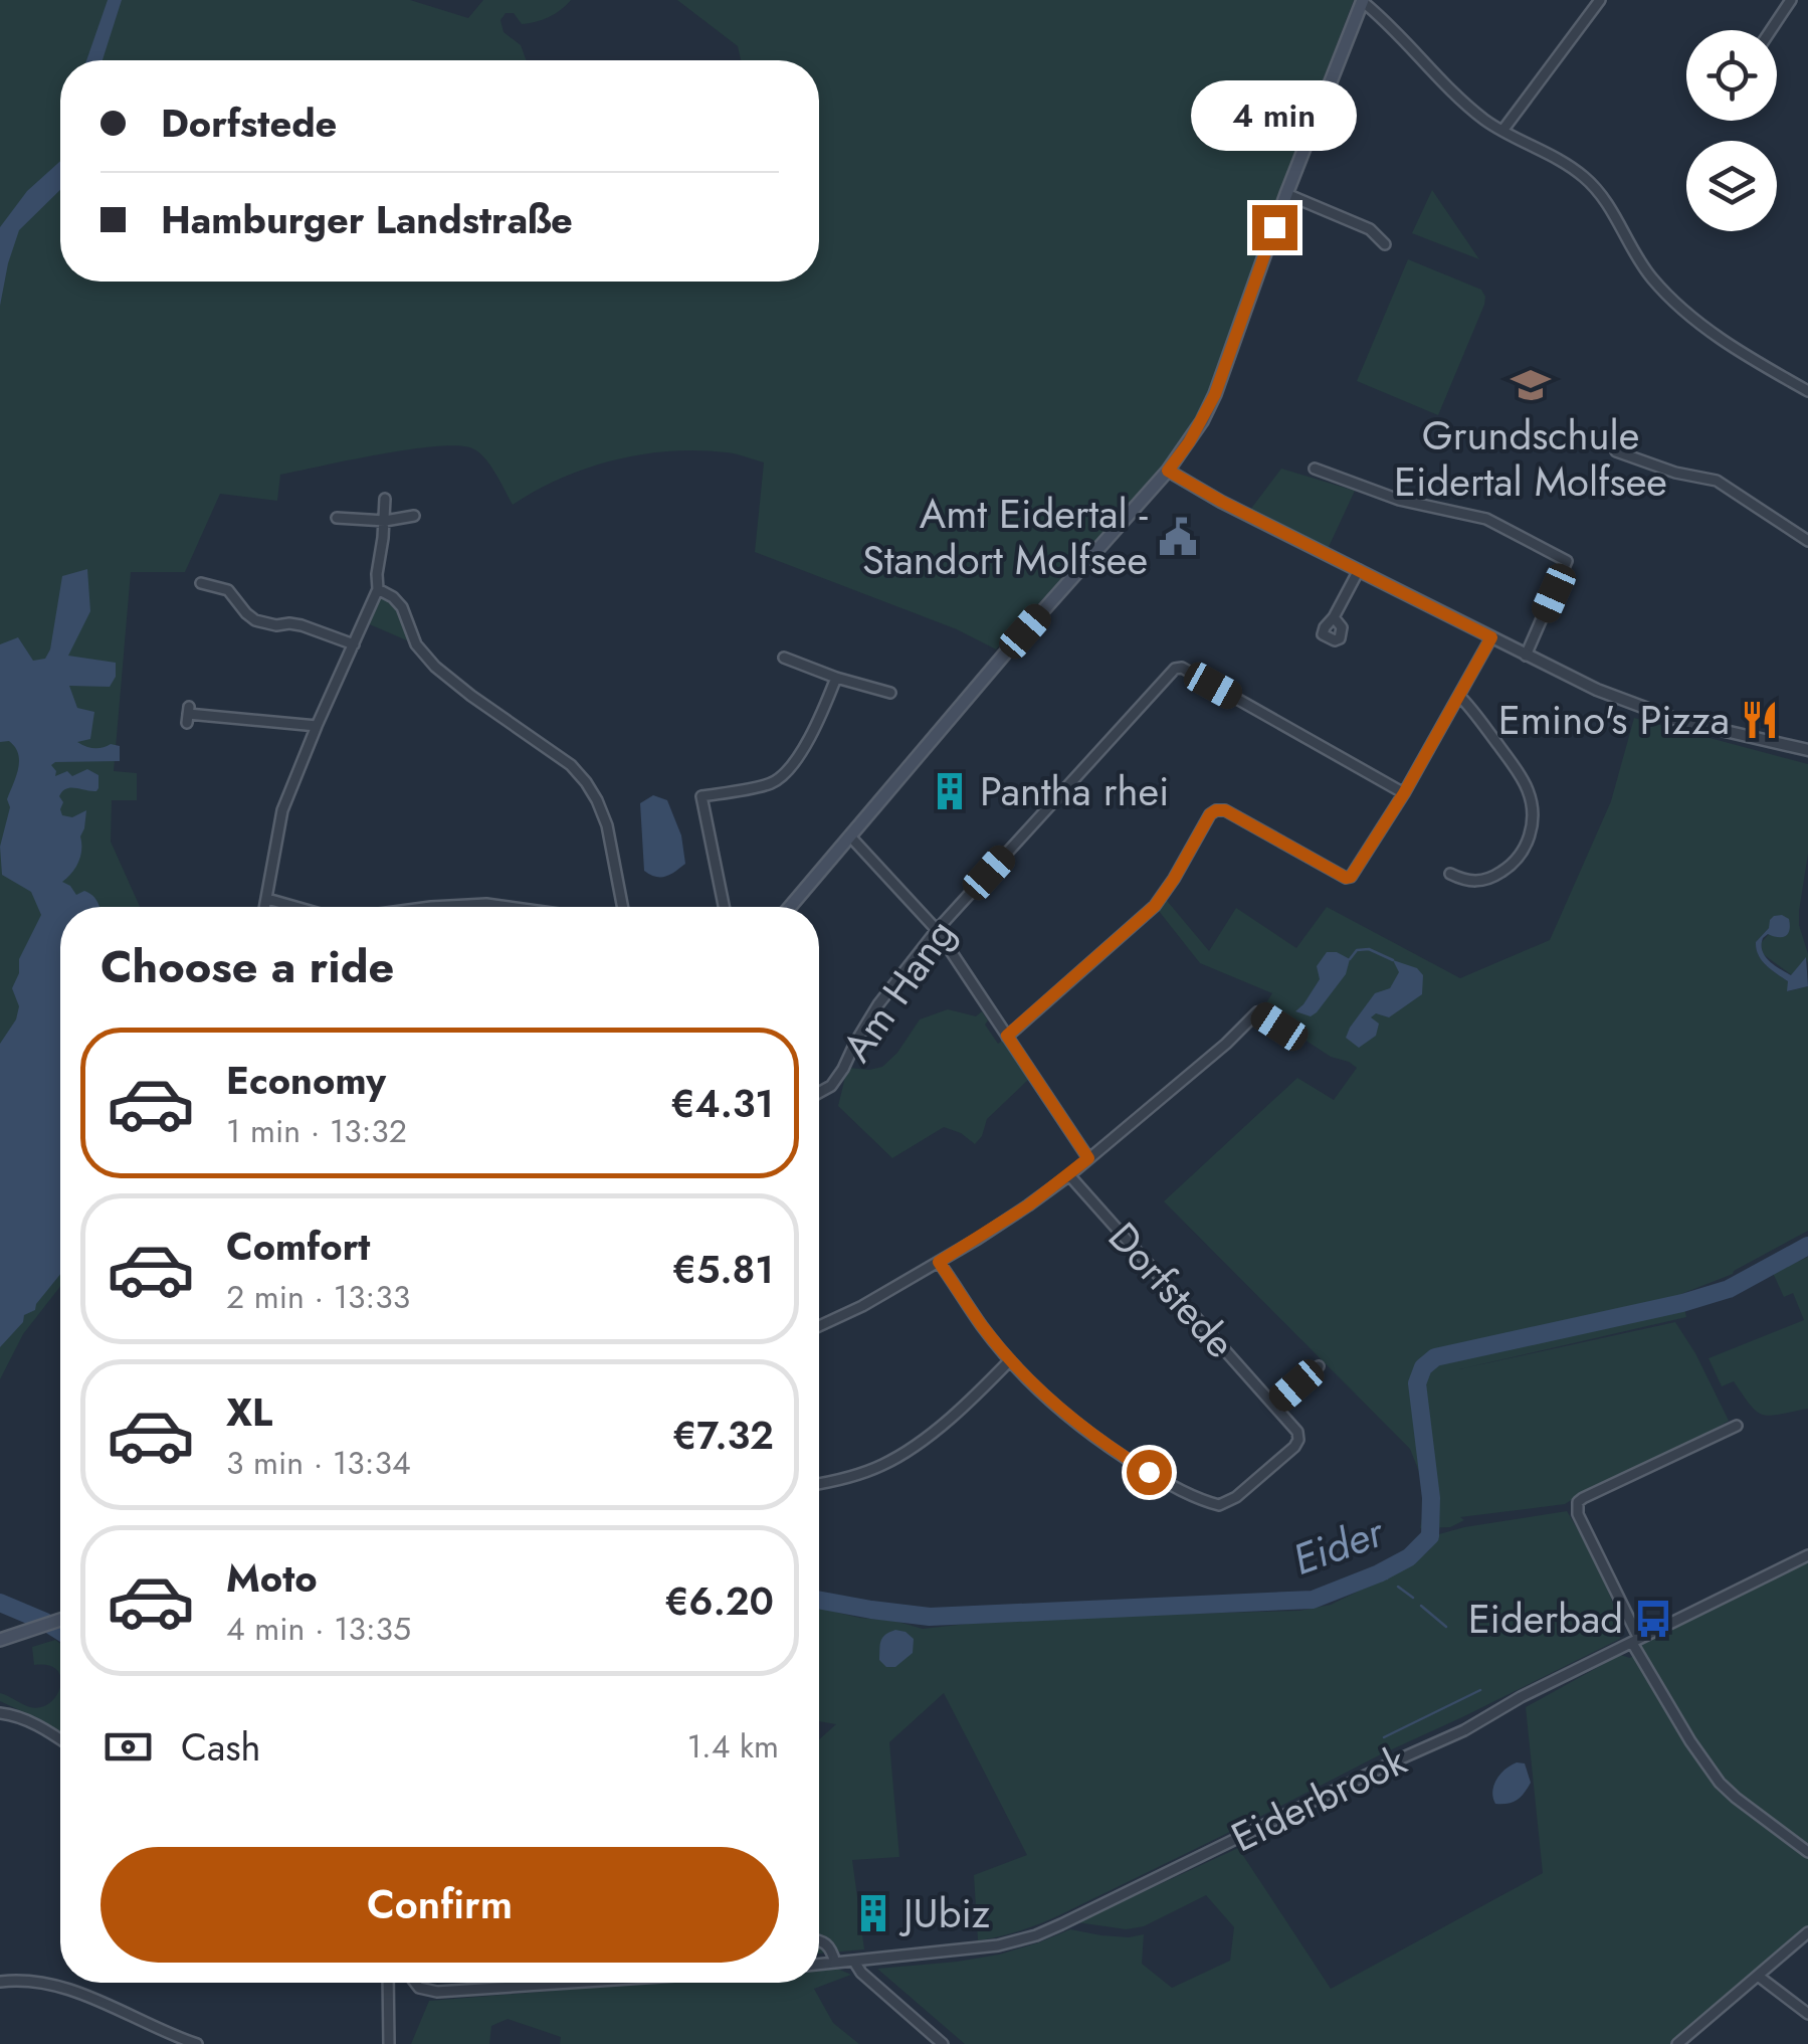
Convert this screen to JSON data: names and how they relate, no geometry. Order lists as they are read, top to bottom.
{
  "streets": {
    "street": ["Am Hang", "Dorfstede", "Eiderbrook"]
  },
  "water": ["Eider"],
  "places": {
    "school or university": ["Grundschule Eidertal Molfsee"],
    "public building": ["Amt Eidertal - Standort Molfsee"],
    "restaurant": ["Emino's Pizza"],
    "building": ["Pantha rhei", "JUbiz"],
    "bus stop": ["Eiderbad"]
  },
  "page": {
    "banner": ["Dorfstede", "Hamburger Landstraße"],
    "bubble": "4 min",
    "heading": "Choose a ride",
    "list": [
      {
        "name": "Economy",
        "note": "1 min · 13:32",
        "value": "€4.31"
      },
      {
        "name": "Comfort",
        "note": "2 min · 13:33",
        "value": "€5.81"
      },
      {
        "name": "XL",
        "note": "3 min · 13:34",
        "value": "€7.32"
      },
      {
        "name": "Moto",
        "note": "4 min · 13:35",
        "value": "€6.20"
      }
    ],
    "pay": ["Cash", "1.4 km"],
    "buttons": "Confirm"
  }
}
